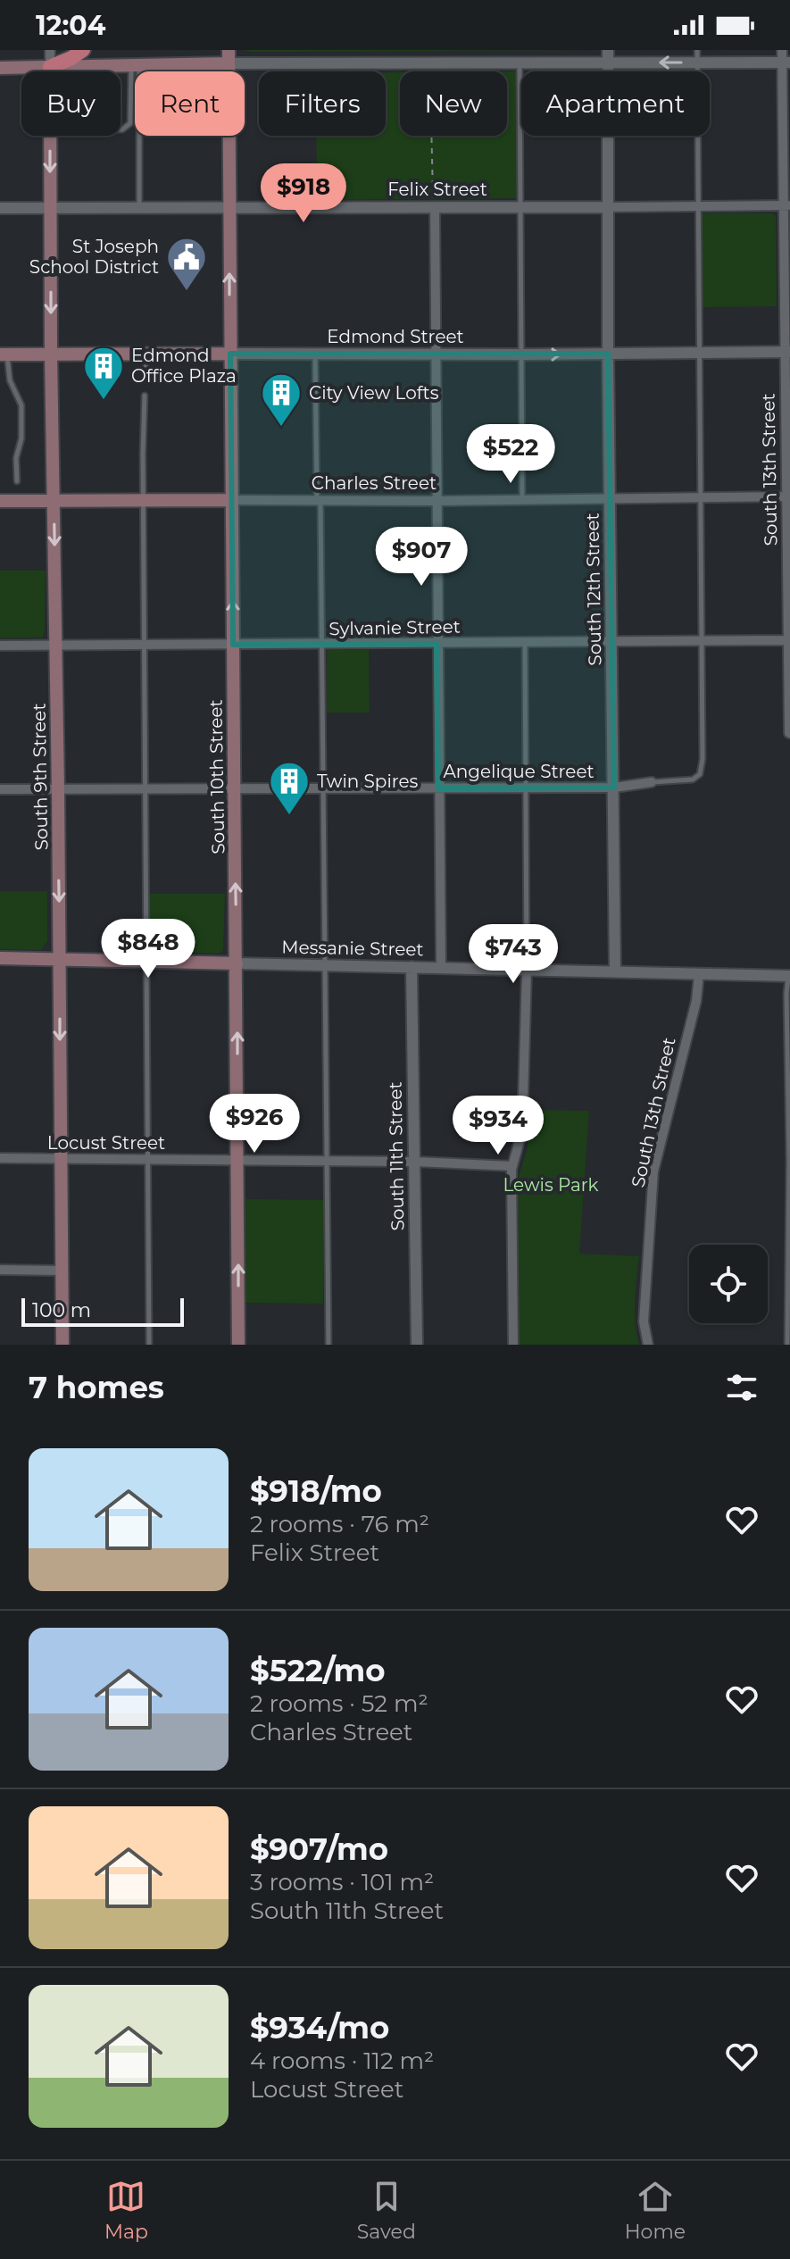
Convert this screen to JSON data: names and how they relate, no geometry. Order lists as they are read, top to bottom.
{
  "streets": {
    "main road": [
      "Edmond Street",
      "Charles Street",
      "South 9th Street",
      "South 10th Street",
      "Messanie Street"
    ],
    "street": [
      "Felix Street",
      "South 13th Street",
      "South 12th Street",
      "Sylvanie Street",
      "Angelique Street",
      "Locust Street",
      "South 11th Street"
    ]
  },
  "crossings": [
    ["Felix Street", "South 13th Street"],
    ["Felix Street", "South 12th Street"],
    ["Felix Street", "South 9th Street"],
    ["Felix Street", "South 10th Street"],
    ["Edmond Street", "South 13th Street"],
    ["Edmond Street", "South 12th Street"],
    ["Edmond Street", "South 9th Street"],
    ["Edmond Street", "South 10th Street"],
    ["South 13th Street", "Charles Street"],
    ["South 13th Street", "Sylvanie Street"],
    ["South 13th Street", "Messanie Street"],
    ["Charles Street", "South 12th Street"],
    ["Charles Street", "South 9th Street"],
    ["Charles Street", "South 10th Street"],
    ["South 12th Street", "Sylvanie Street"],
    ["South 12th Street", "Angelique Street"],
    ["South 12th Street", "Messanie Street"],
    ["Sylvanie Street", "South 9th Street"],
    ["Sylvanie Street", "South 10th Street"],
    ["Angelique Street", "South 9th Street"],
    ["Angelique Street", "South 10th Street"],
    ["South 9th Street", "Messanie Street"],
    ["South 9th Street", "Locust Street"],
    ["South 10th Street", "Messanie Street"],
    ["South 10th Street", "Locust Street"],
    ["Messanie Street", "South 11th Street"],
    ["Locust Street", "South 11th Street"]
  ],
  "one_way": ["South 9th Street", "South 10th Street"],
  "parks": ["Lewis Park"],
  "places": {
    "public building": ["St Joseph School District"],
    "building": ["Edmond Office Plaza", "City View Lofts", "Twin Spires"]
  },
  "scale_bar": "100 m",
  "page": {
    "status": "12:04",
    "chip": [
      "Buy",
      "Rent",
      "Filters",
      "New",
      "Apartment"
    ],
    "price": [
      "$918",
      "$522",
      "$907",
      "$848",
      "$743",
      "$926",
      "$934"
    ],
    "scale": "100 m",
    "heading": "7 homes",
    "list": [
      {
        "name": "$918/mo",
        "note": "2 rooms · 76 m² · Felix Street"
      },
      {
        "name": "$522/mo",
        "note": "2 rooms · 52 m² · Charles Street"
      },
      {
        "name": "$907/mo",
        "note": "3 rooms · 101 m² · South 11th Street"
      },
      {
        "name": "$934/mo",
        "note": "4 rooms · 112 m² · Locust Street"
      }
    ],
    "tabs": ["Map", "Saved", "Home"]
  }
}
